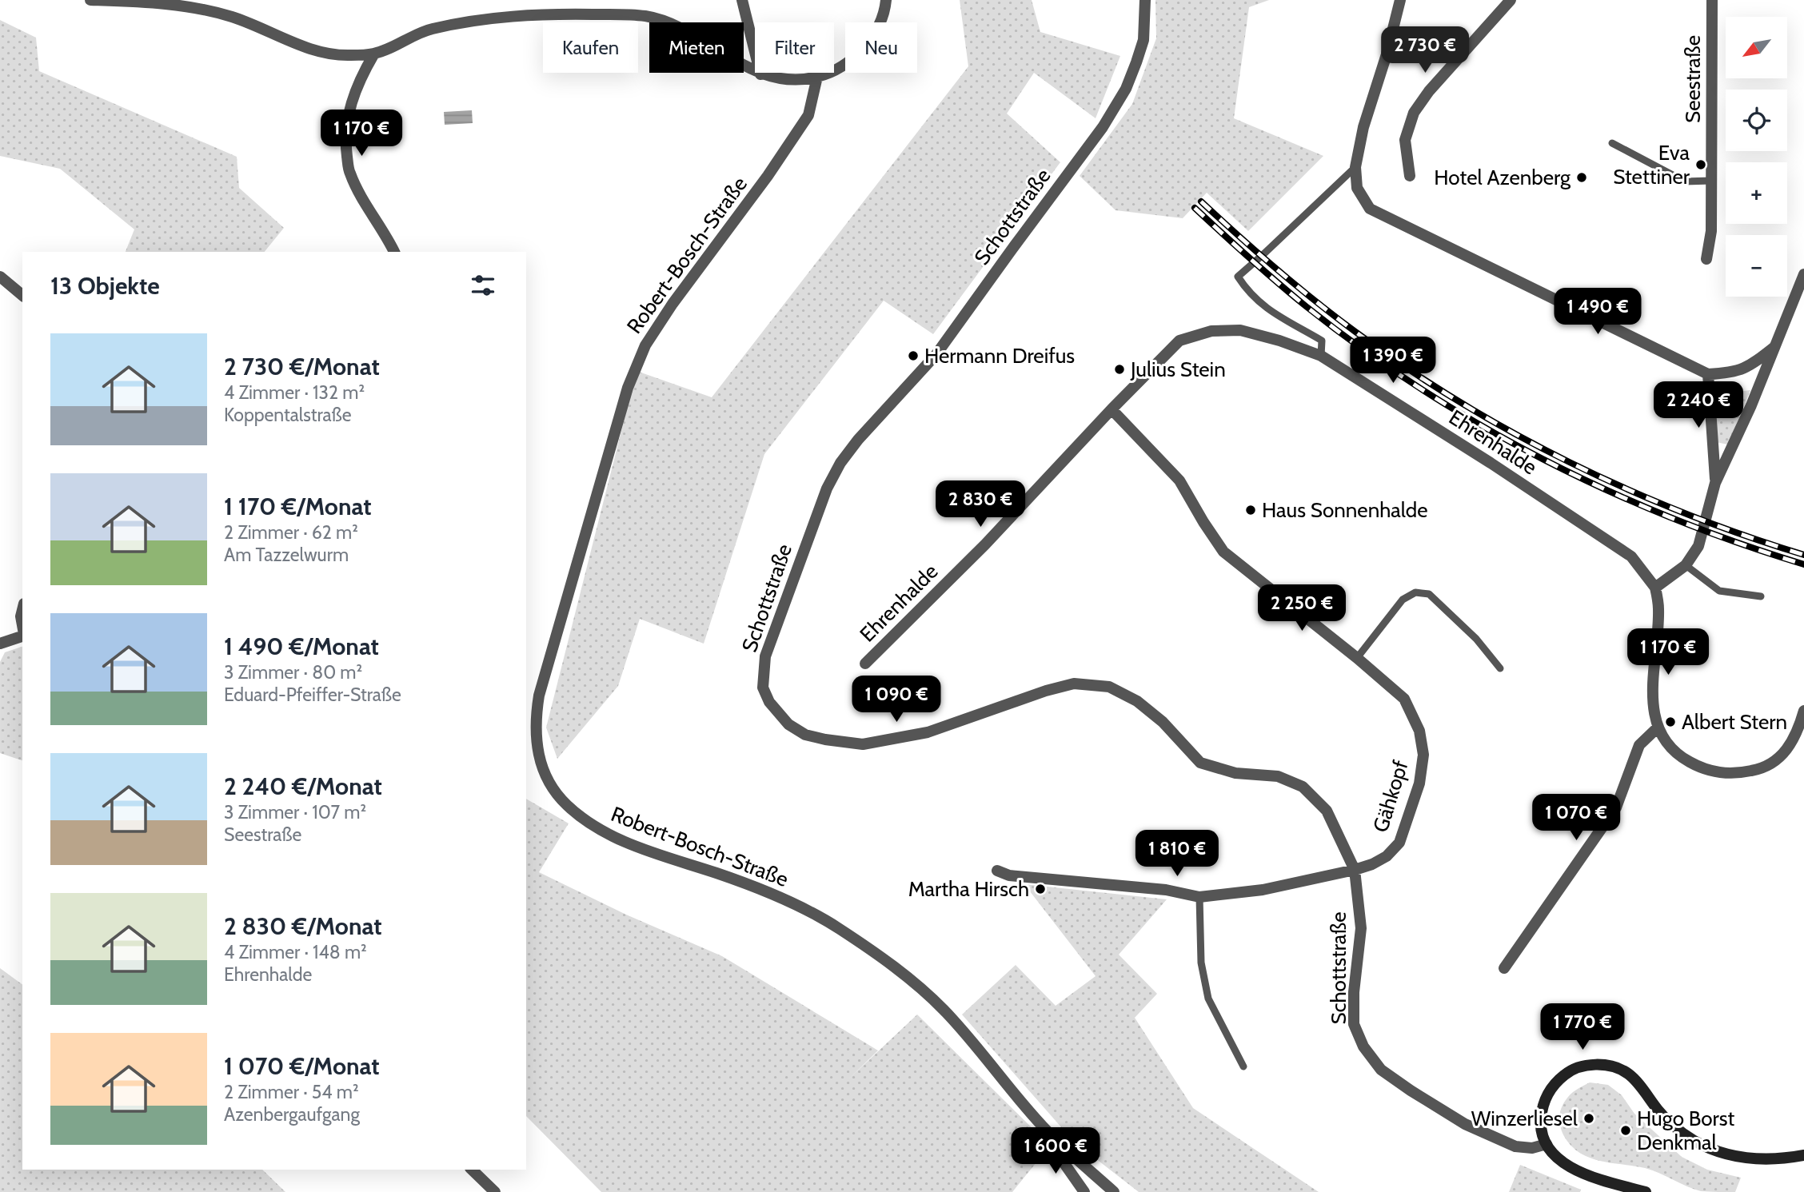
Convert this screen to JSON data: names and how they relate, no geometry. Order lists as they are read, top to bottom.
{
  "streets": {
    "street": [
      "Seestraße",
      "Schottstraße",
      "Robert-Bosch-Straße",
      "Ehrenhalde",
      "Gähkopf"
    ]
  },
  "crossings": [
    ["Schottstraße", "Gähkopf"],
    ["Ehrenhalde", "Gähkopf"]
  ],
  "places": [
    "Eva Stettiner",
    "Hotel Azenberg",
    "Hermann Dreifus",
    "Julius Stein",
    "Haus Sonnenhalde",
    "Albert Stern",
    "Martha Hirsch",
    "Winzerliesel",
    "Hugo Borst Denkmal"
  ],
  "north": "bottom left",
  "page": {
    "map_buttons": ["+", "−"],
    "chip": [
      "Kaufen",
      "Mieten",
      "Filter",
      "Neu"
    ],
    "price": [
      "2 730 €",
      "1 170 €",
      "1 490 €",
      "1 390 €",
      "2 240 €",
      "2 830 €",
      "2 250 €",
      "1 170 €",
      "1 090 €",
      "1 070 €",
      "1 810 €",
      "1 770 €",
      "1 600 €"
    ],
    "heading": "13 Objekte",
    "list": [
      {
        "name": "2 730 €/Monat",
        "note": "4 Zimmer · 132 m² · Koppentalstraße"
      },
      {
        "name": "1 170 €/Monat",
        "note": "2 Zimmer · 62 m² · Am Tazzelwurm"
      },
      {
        "name": "1 490 €/Monat",
        "note": "3 Zimmer · 80 m² · Eduard-Pfeiffer-Straße"
      },
      {
        "name": "2 240 €/Monat",
        "note": "3 Zimmer · 107 m² · Seestraße"
      },
      {
        "name": "2 830 €/Monat",
        "note": "4 Zimmer · 148 m² · Ehrenhalde"
      },
      {
        "name": "1 070 €/Monat",
        "note": "2 Zimmer · 54 m² · Azenbergaufgang"
      }
    ]
  }
}
